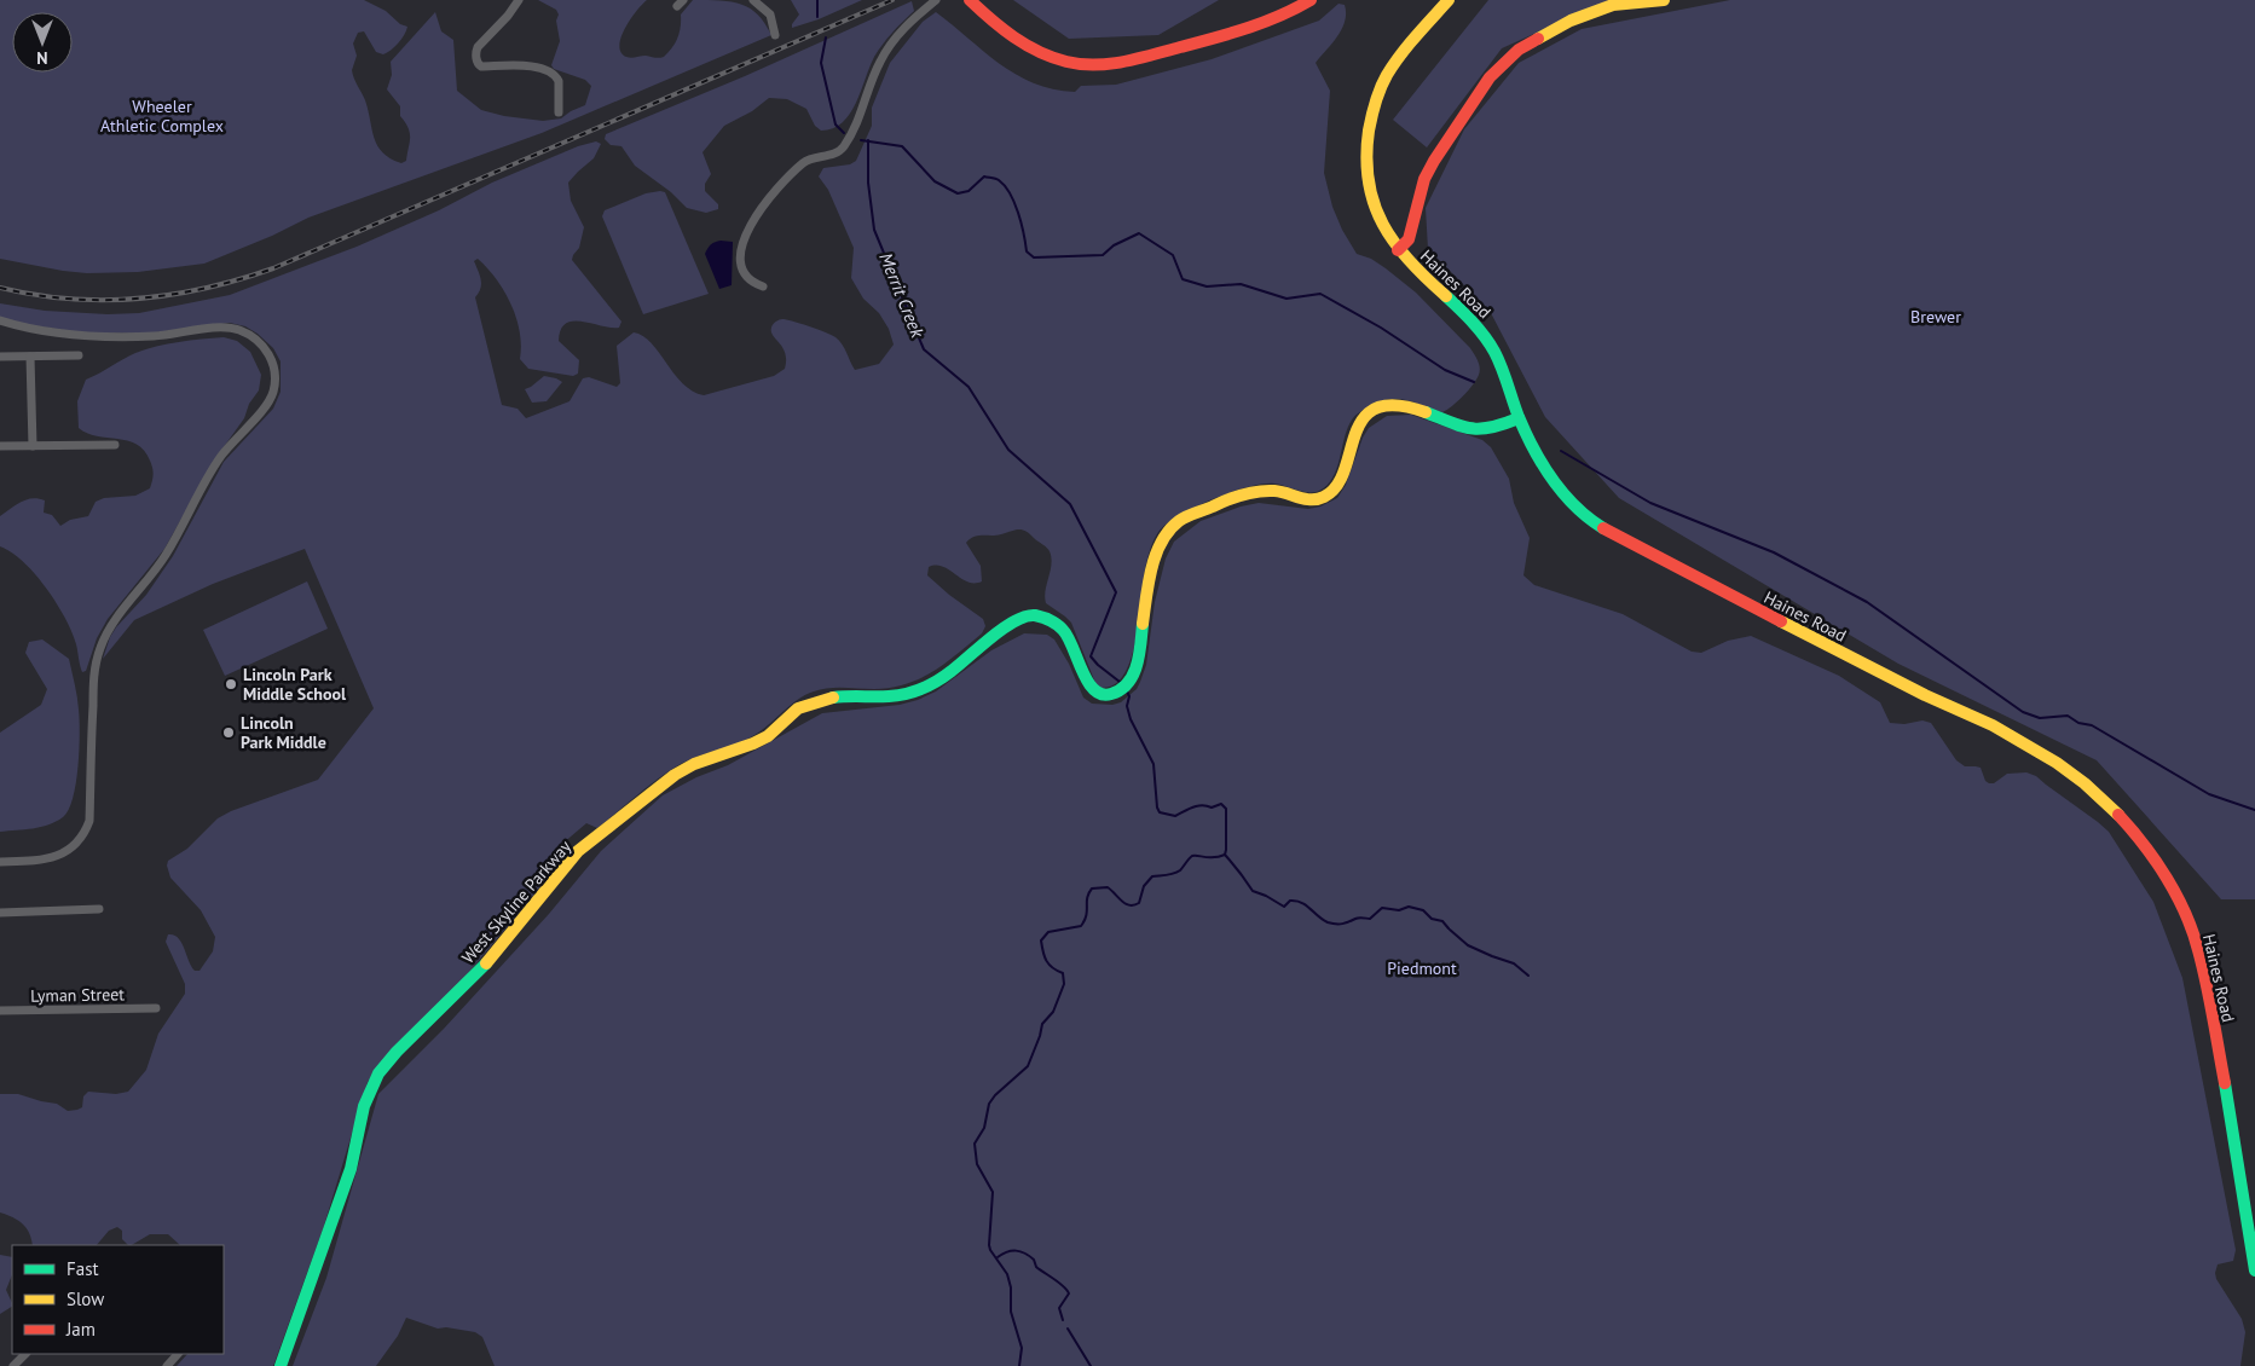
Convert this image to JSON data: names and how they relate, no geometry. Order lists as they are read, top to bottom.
{
  "streets": {
    "street": ["Haines Road", "West Skyline Parkway", "Lyman Street"]
  },
  "crossings": [
    ["Haines Road", "West Skyline Parkway"]
  ],
  "water": ["Merrit Creek"],
  "parks": ["Wheeler Athletic Complex", "Brewer", "Piedmont"],
  "places": ["Lincoln Park Middle School", "Lincoln Park Middle"],
  "legend": ["Fast", "Slow", "Jam"],
  "north": "bottom"
}
